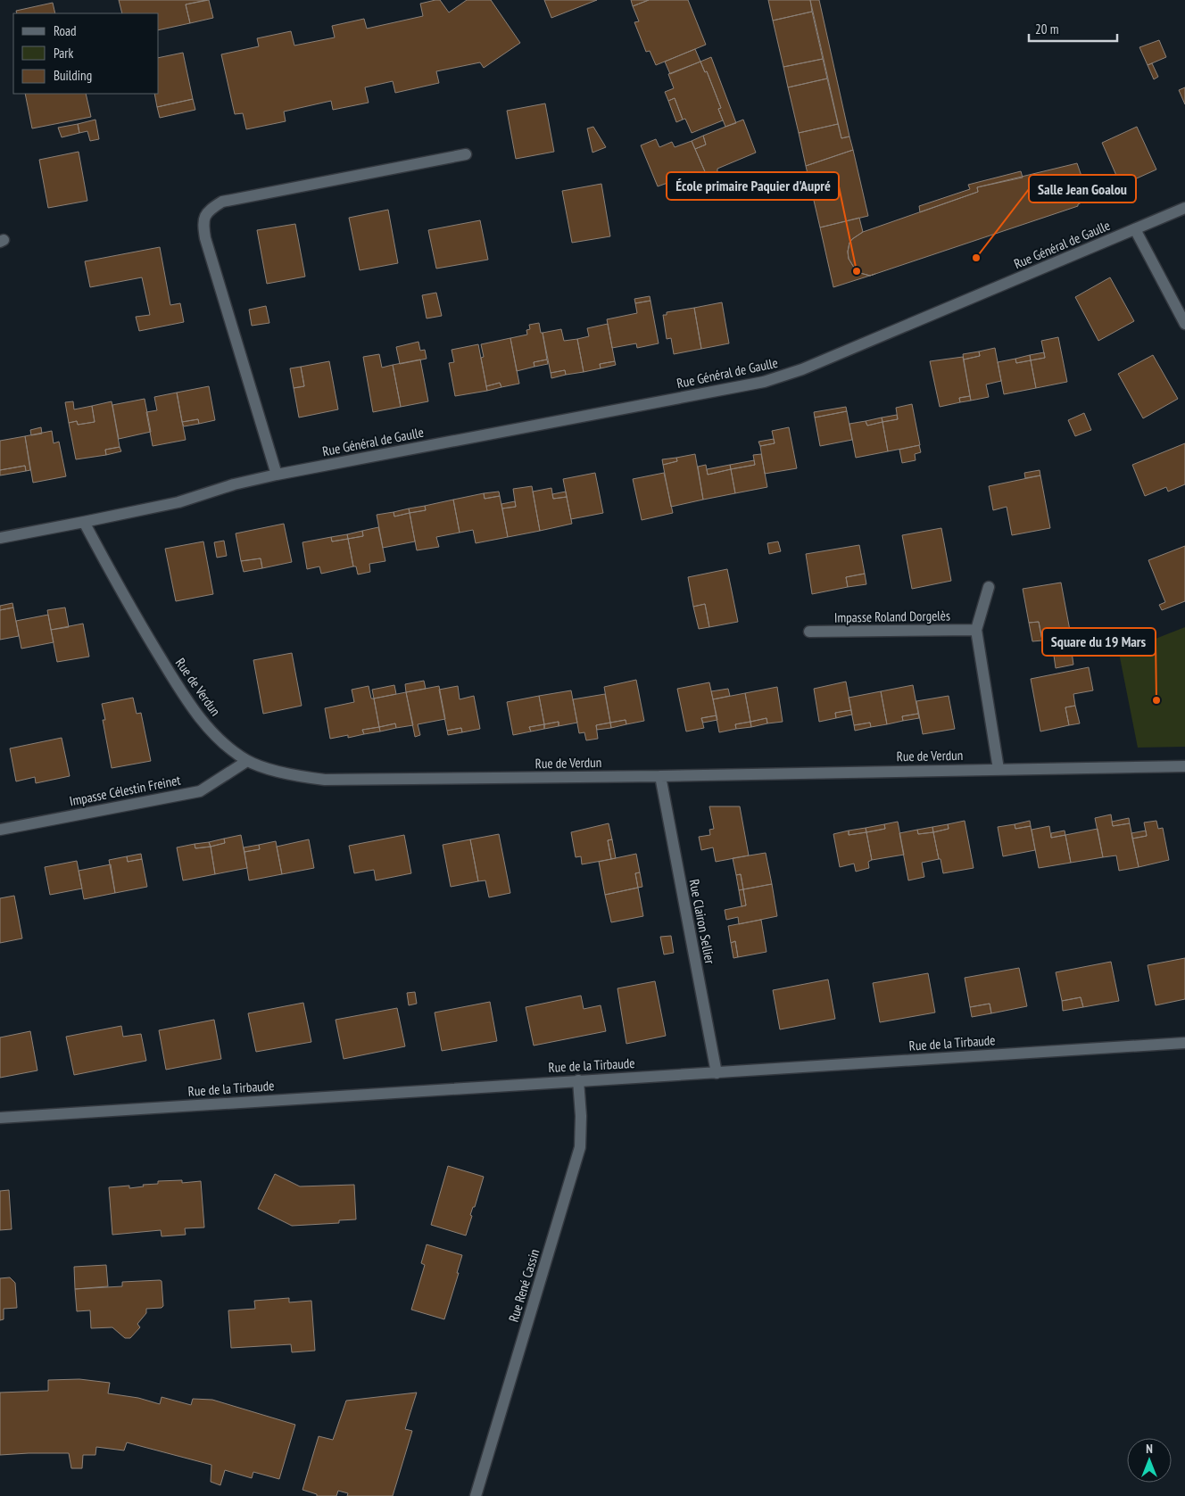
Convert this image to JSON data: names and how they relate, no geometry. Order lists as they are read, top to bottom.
{
  "streets": {
    "street": [
      "Rue Général de Gaulle",
      "Impasse Roland Dorgelès",
      "Rue de Verdun",
      "Impasse Célestin Freinet",
      "Rue Clairon Sellier",
      "Rue de la Tirbaude",
      "Rue René Cassin"
    ]
  },
  "crossings": [
    ["Rue Général de Gaulle", "Rue de Verdun"],
    ["Rue de Verdun", "Impasse Célestin Freinet"],
    ["Rue de Verdun", "Rue Clairon Sellier"],
    ["Rue Clairon Sellier", "Rue de la Tirbaude"],
    ["Rue de la Tirbaude", "Rue René Cassin"]
  ],
  "places": ["Salle Jean Goalou", "École primaire Paquier d'Aupré", "Square du 19 Mars"],
  "legend": ["Road", "Park", "Building"],
  "scale_bar": "20 m",
  "north": "top"
}
